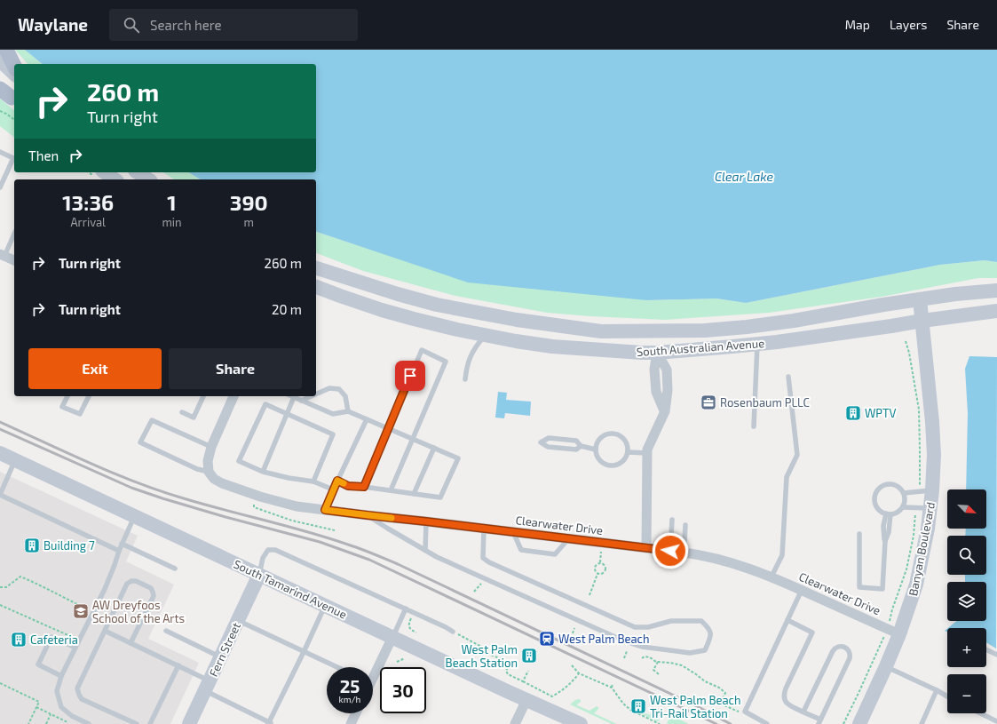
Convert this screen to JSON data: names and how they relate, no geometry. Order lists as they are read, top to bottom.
{
  "streets": {
    "main road": [
      "South Australian Avenue",
      "Banyan Boulevard",
      "South Tamarind Avenue",
      "Fern Street"
    ],
    "street": ["Clearwater Drive"]
  },
  "crossings": [
    ["South Australian Avenue", "Banyan Boulevard"],
    ["Clearwater Drive", "Banyan Boulevard"],
    ["South Tamarind Avenue", "Fern Street"]
  ],
  "water": ["Clear Lake"],
  "places": {
    "office": ["Rosenbaum PLLC"],
    "building": [
      "WPTV",
      "Building 7",
      "Cafeteria",
      "West Palm Beach Station",
      "West Palm Beach Tri-Rail Station"
    ],
    "school or university": ["AW Dreyfoos School of the Arts"],
    "station": ["West Palm Beach"]
  },
  "north": "bottom right",
  "page": {
    "header": "Waylane",
    "search": "Search here",
    "nav": ["Map", "Layers", "Share"],
    "turn": ["260 m", "Turn right"],
    "then": "Then",
    "eta": [
      "13:36",
      "Arrival",
      "1",
      "min",
      "390",
      "m"
    ],
    "list": [
      {
        "name": "Turn right",
        "value": "260 m"
      },
      {
        "name": "Turn right",
        "value": "20 m"
      }
    ],
    "buttons": ["Exit", "Share"],
    "map_buttons": ["+", "−"],
    "speed": "25 km/h",
    "limit": "30"
  }
}
